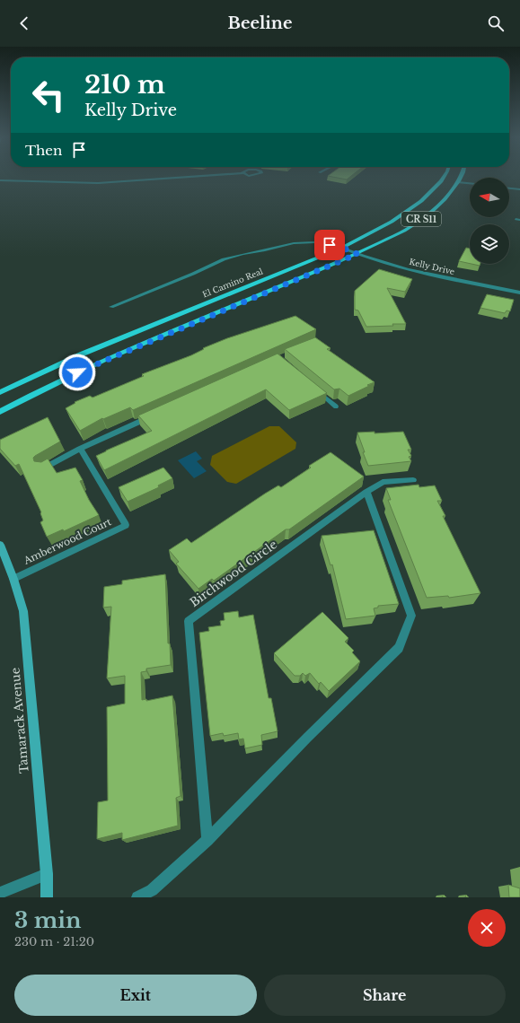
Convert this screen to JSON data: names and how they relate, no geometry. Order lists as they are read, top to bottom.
{
  "streets": {
    "main road": ["CR S11", "El Camino Real", "Tamarack Avenue"],
    "street": ["Kelly Drive", "Amberwood Court", "Birchwood Circle"]
  },
  "crossings": [
    ["CR S11", "Kelly Drive"],
    ["Kelly Drive", "El Camino Real"],
    ["Amberwood Court", "Tamarack Avenue"]
  ],
  "north": "left",
  "page": {
    "header": "Beeline",
    "turn": ["210 m", "Kelly Drive"],
    "then": "Then",
    "heading": ["3 min", "230 m · 21:20"],
    "buttons": ["Exit", "Share"]
  }
}
